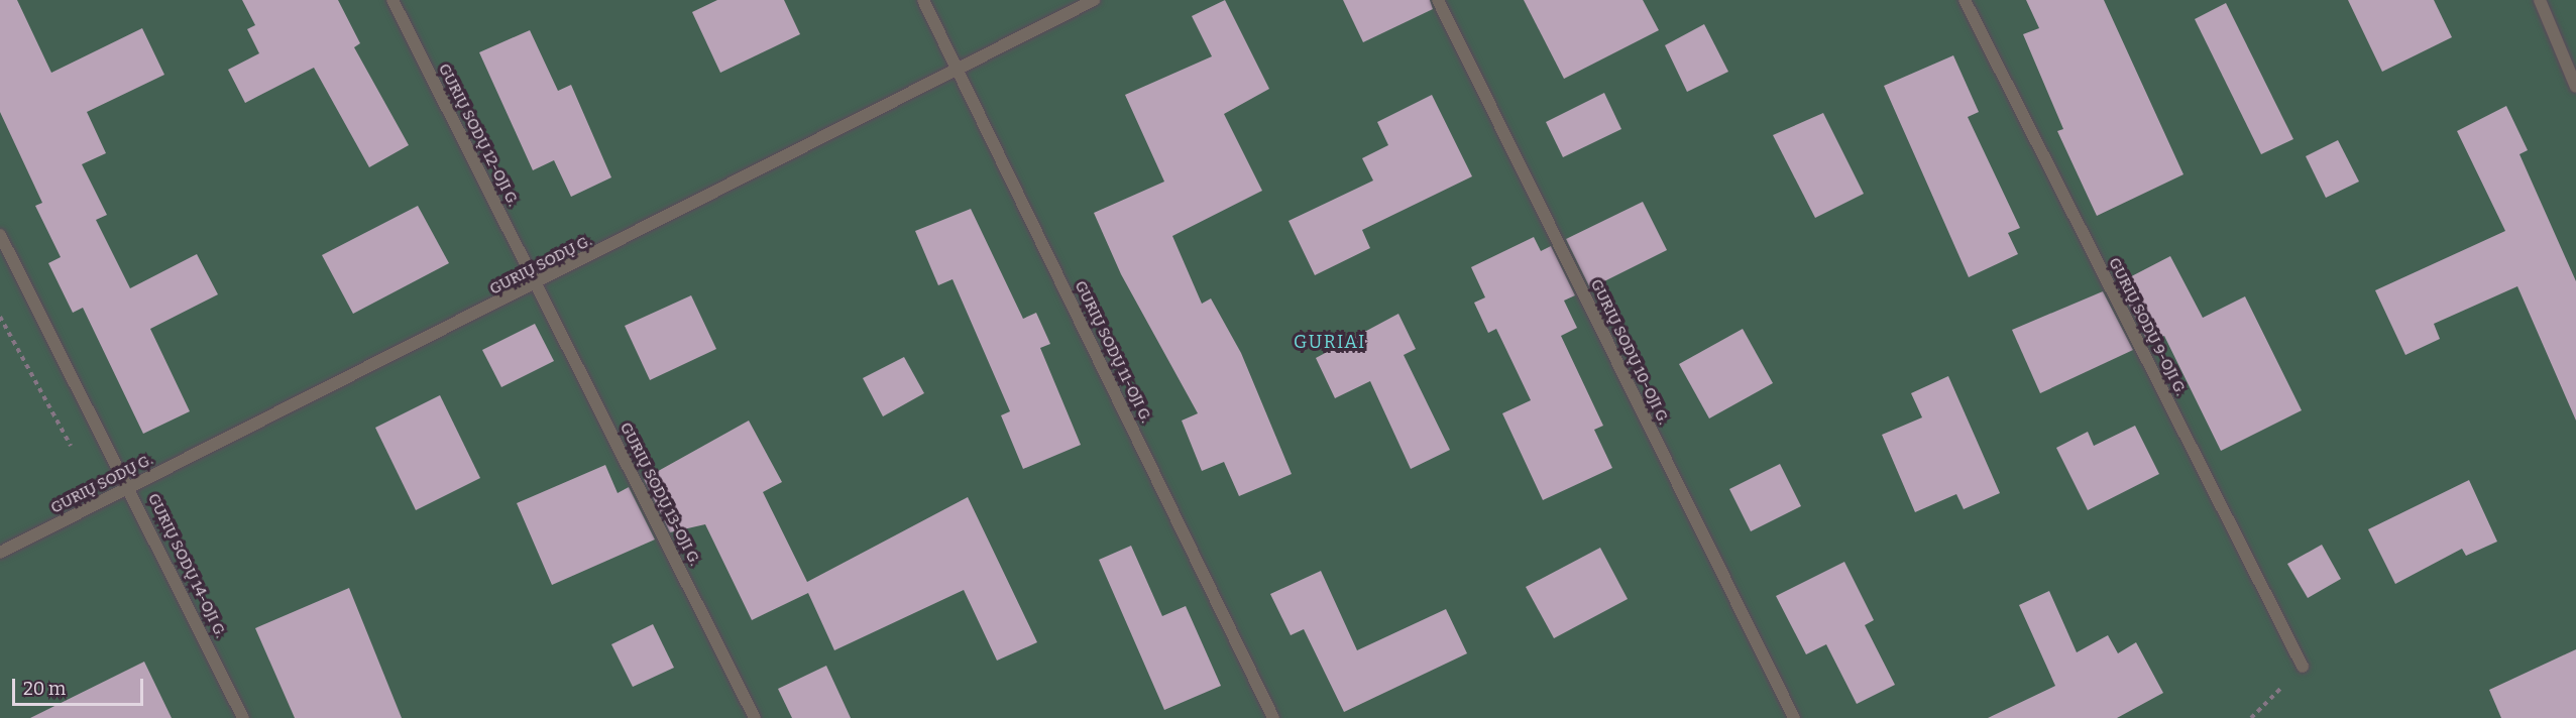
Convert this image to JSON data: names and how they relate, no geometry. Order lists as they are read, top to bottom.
{
  "streets": {
    "street": [
      "GURIŲ SODŲ 12-OJI G.",
      "GURIŲ SODŲ G.",
      "GURIŲ SODŲ 9-OJI G.",
      "GURIŲ SODŲ 11-OJI G.",
      "GURIŲ SODŲ 10-OJI G.",
      "GURIŲ SODŲ 13-OJI G.",
      "GURIŲ SODŲ 14-OJI G."
    ]
  },
  "crossings": [
    ["GURIŲ SODŲ 12-OJI G.", "GURIŲ SODŲ G."],
    ["GURIŲ SODŲ 12-OJI G.", "GURIŲ SODŲ 13-OJI G."],
    ["GURIŲ SODŲ G.", "GURIŲ SODŲ 11-OJI G."],
    ["GURIŲ SODŲ G.", "GURIŲ SODŲ 13-OJI G."],
    ["GURIŲ SODŲ G.", "GURIŲ SODŲ 14-OJI G."]
  ],
  "districts": ["GURIAI"],
  "scale_bar": "20 m"
}
